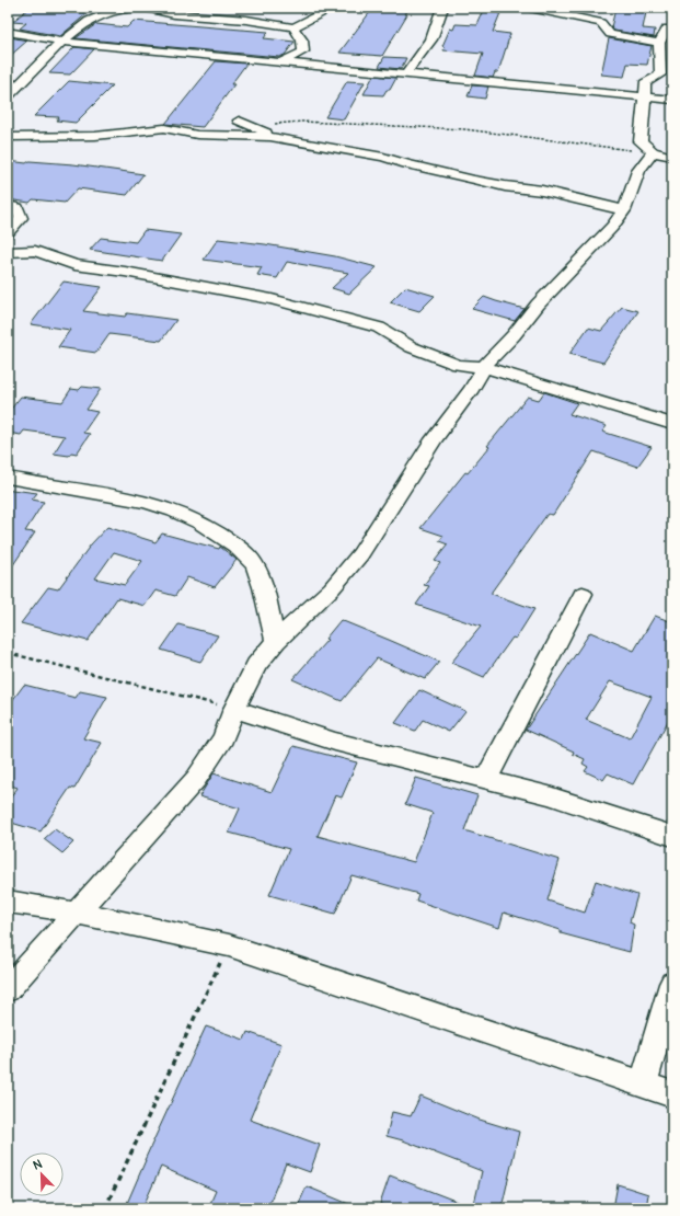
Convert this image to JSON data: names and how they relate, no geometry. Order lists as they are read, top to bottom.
{
  "north": "top left"
}
